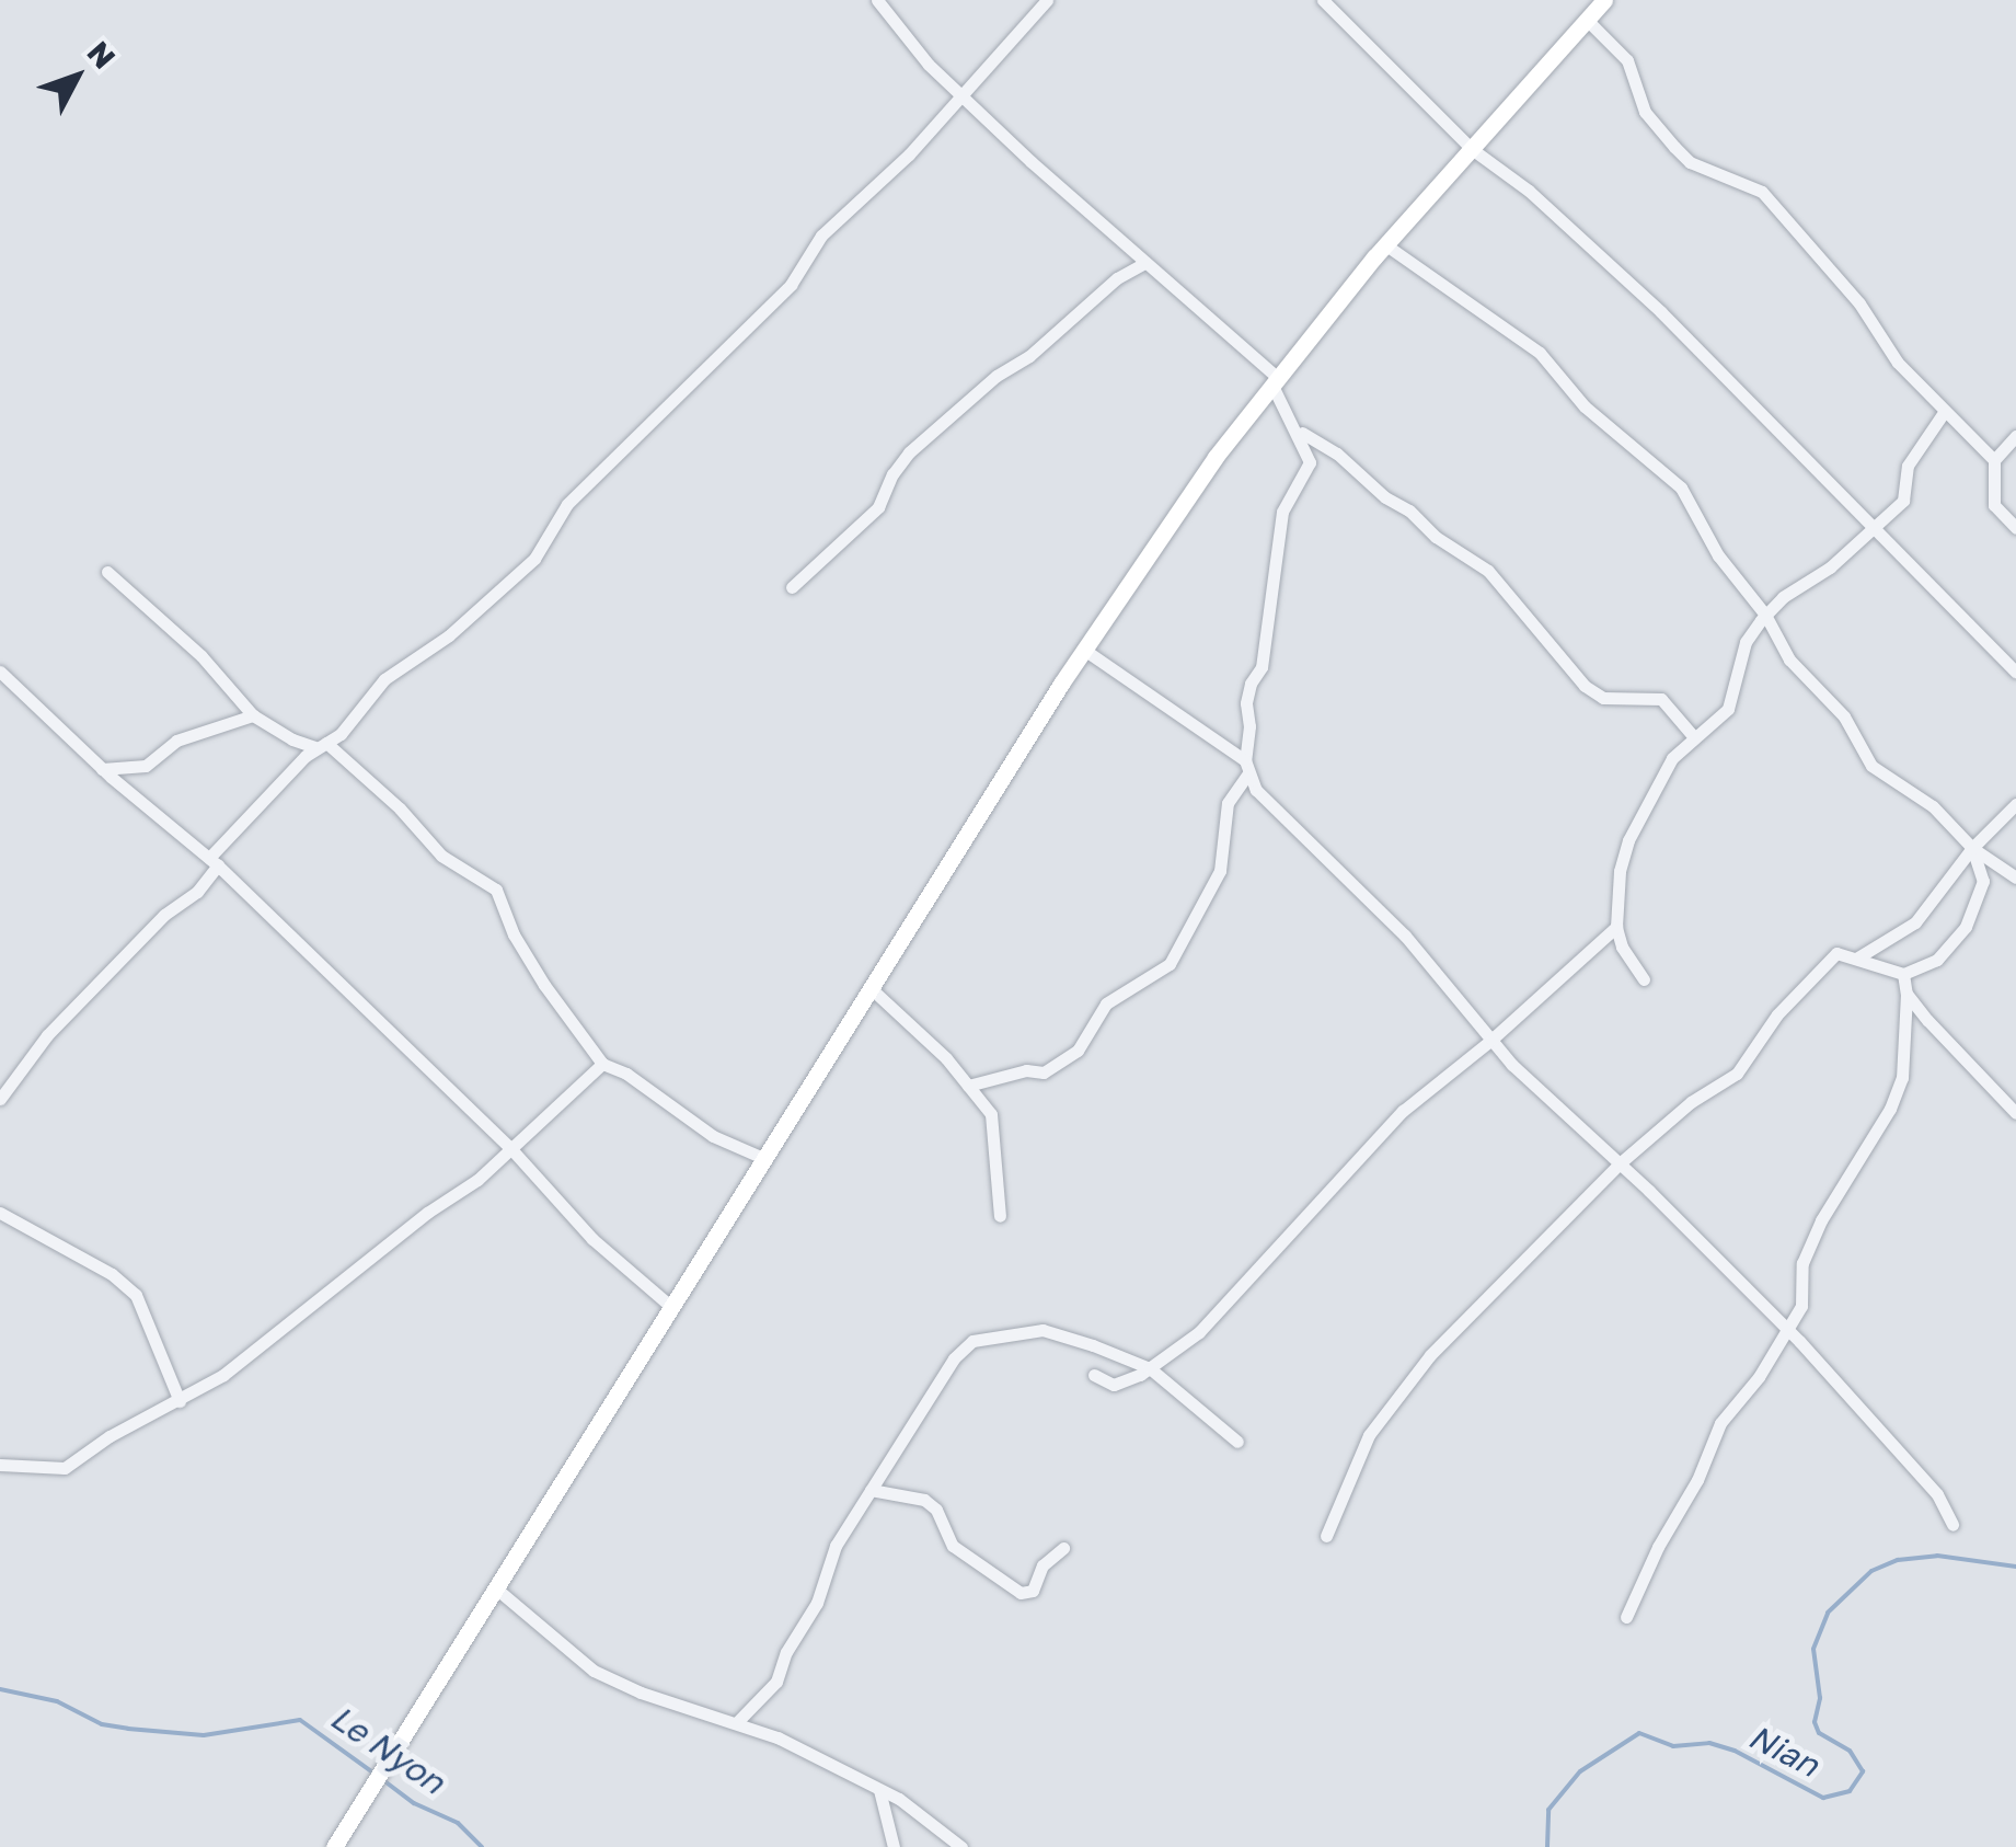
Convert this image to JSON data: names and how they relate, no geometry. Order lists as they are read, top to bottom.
{
  "water": ["Le Nyon", "Nian"],
  "north": "top right"
}
